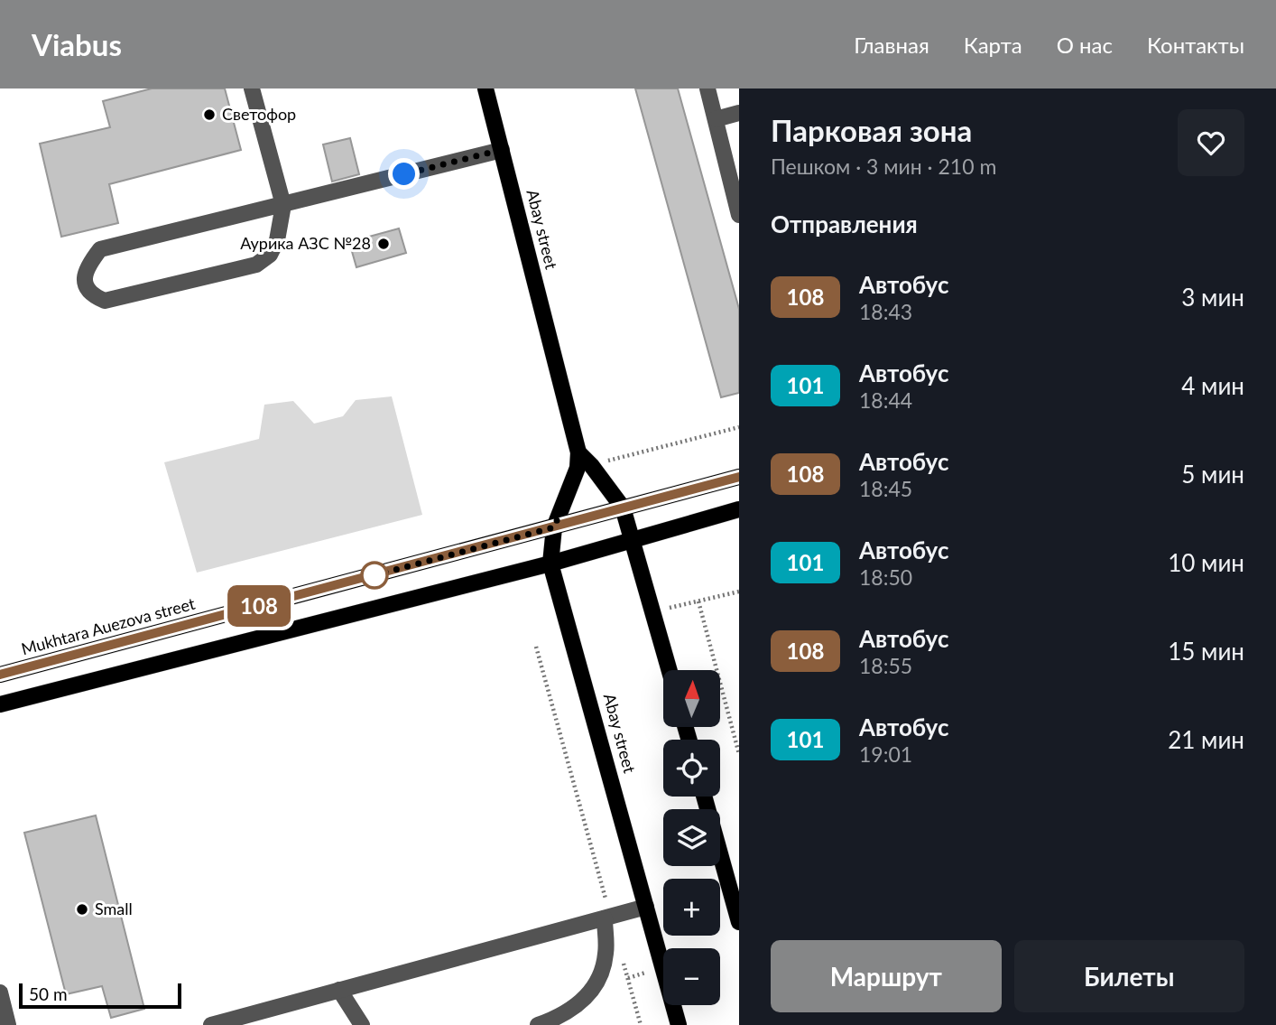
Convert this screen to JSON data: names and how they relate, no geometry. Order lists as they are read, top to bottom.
{
  "streets": {
    "main road": ["Abay street", "Mukhtara Auezova street"]
  },
  "crossings": [
    ["Abay street", "Mukhtara Auezova street"]
  ],
  "places": ["Светофор", "Аурика АЗС №28", "Small"],
  "lines": ["bus line 108"],
  "scale_bar": "50 m",
  "north": "top",
  "page": {
    "header": "Viabus",
    "nav": [
      "Главная",
      "Карта",
      "О нас",
      "Контакты"
    ],
    "on_map": "108",
    "heading": [
      ["Парковая зона", "Пешком · 3 мин · 210 m"],
      "Отправления"
    ],
    "list": [
      {
        "mark": "108",
        "name": "Автобус",
        "note": "18:43",
        "value": "3 мин"
      },
      {
        "mark": "101",
        "name": "Автобус",
        "note": "18:44",
        "value": "4 мин"
      },
      {
        "mark": "108",
        "name": "Автобус",
        "note": "18:45",
        "value": "5 мин"
      },
      {
        "mark": "101",
        "name": "Автобус",
        "note": "18:50",
        "value": "10 мин"
      },
      {
        "mark": "108",
        "name": "Автобус",
        "note": "18:55",
        "value": "15 мин"
      },
      {
        "mark": "101",
        "name": "Автобус",
        "note": "19:01",
        "value": "21 мин"
      }
    ],
    "map_buttons": ["+", "−"],
    "buttons": ["Маршрут", "Билеты"],
    "scale": "50 m"
  }
}
